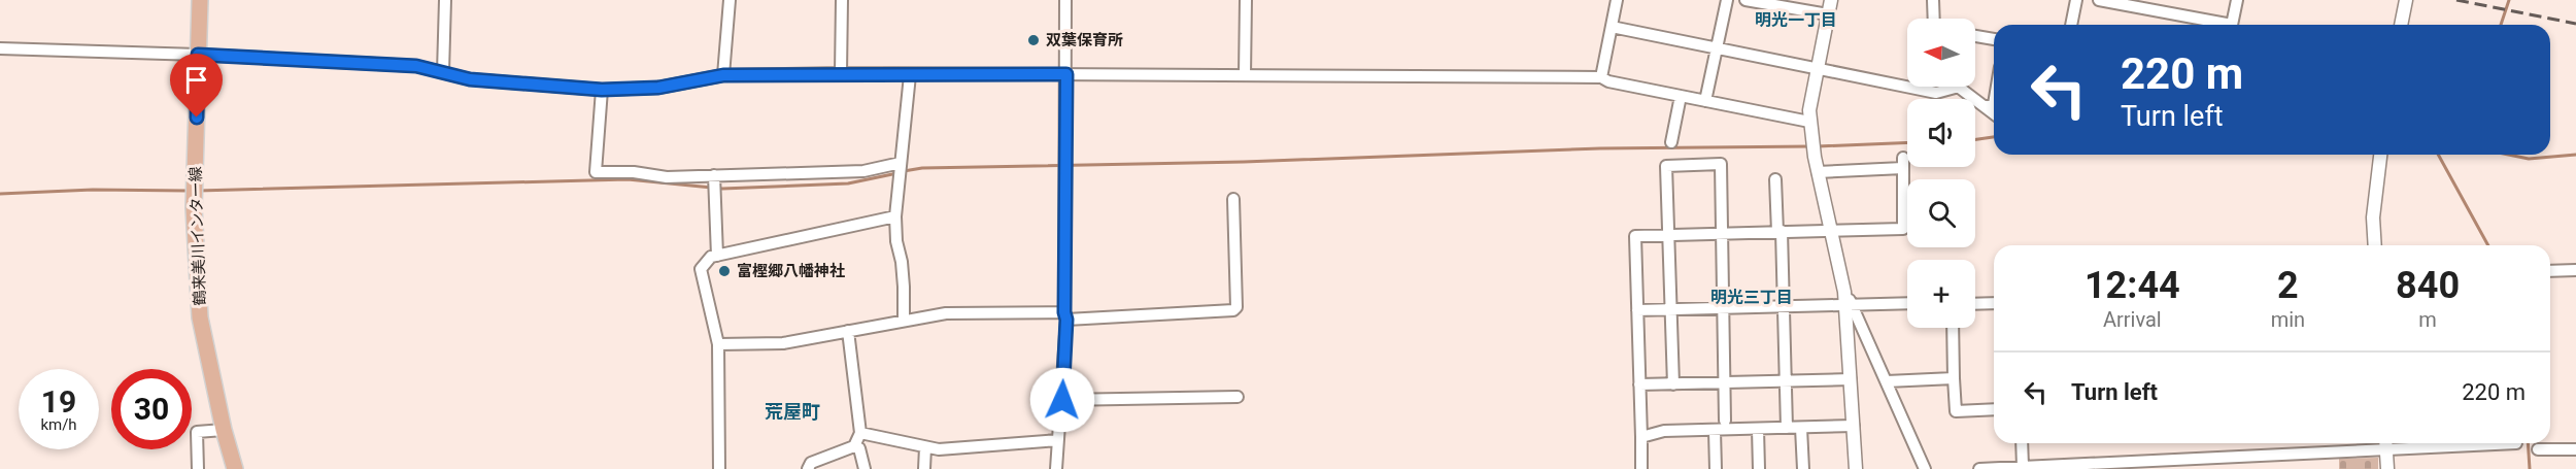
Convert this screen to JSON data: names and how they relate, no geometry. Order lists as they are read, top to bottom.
{
  "streets": {
    "main road": ["鶴来美川インター線"]
  },
  "districts": ["明光一丁目", "明光三丁目", "荒屋町"],
  "places": ["双葉保育所", "富樫郷八幡神社"],
  "north": "left",
  "page": {
    "map_buttons": "+",
    "turn": ["220 m", "Turn left"],
    "eta": [
      "12:44",
      "Arrival",
      "2",
      "min",
      "840",
      "m"
    ],
    "list": [
      {
        "name": "Turn left",
        "value": "220 m"
      }
    ],
    "speed": "19 km/h",
    "limit": "30"
  }
}
